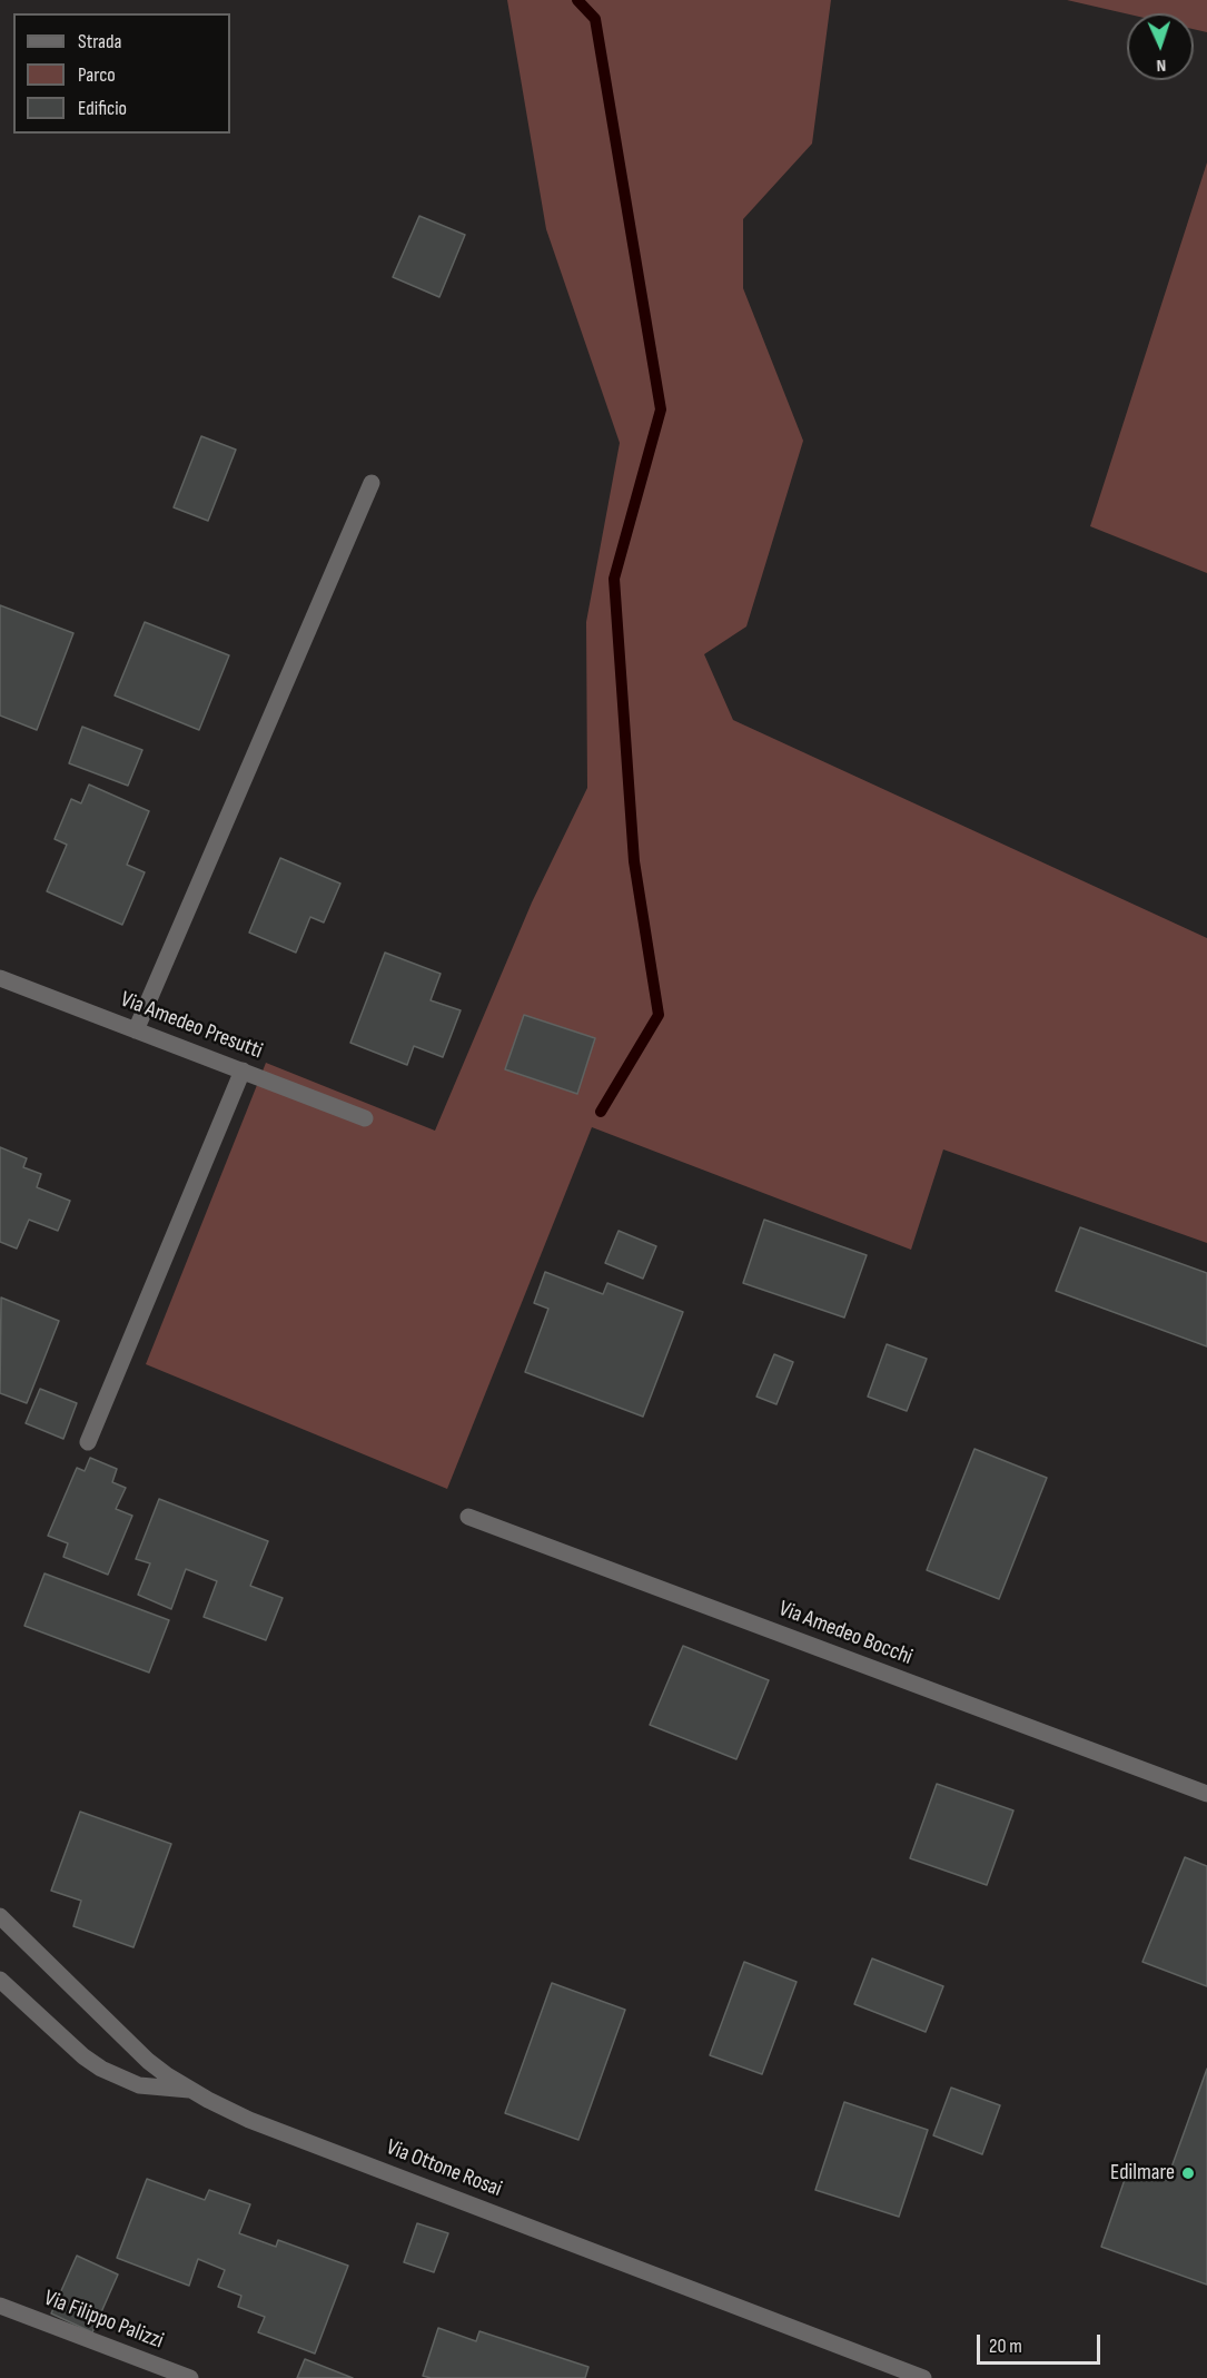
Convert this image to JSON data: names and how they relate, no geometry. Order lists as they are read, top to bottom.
{
  "streets": {
    "street": [
      "Via Amedeo Presutti",
      "Via Amedeo Bocchi",
      "Via Ottone Rosai",
      "Via Filippo Palizzi"
    ]
  },
  "places": ["Edilmare"],
  "legend": ["Strada", "Parco", "Edificio"],
  "scale_bar": "20 m",
  "north": "bottom"
}
